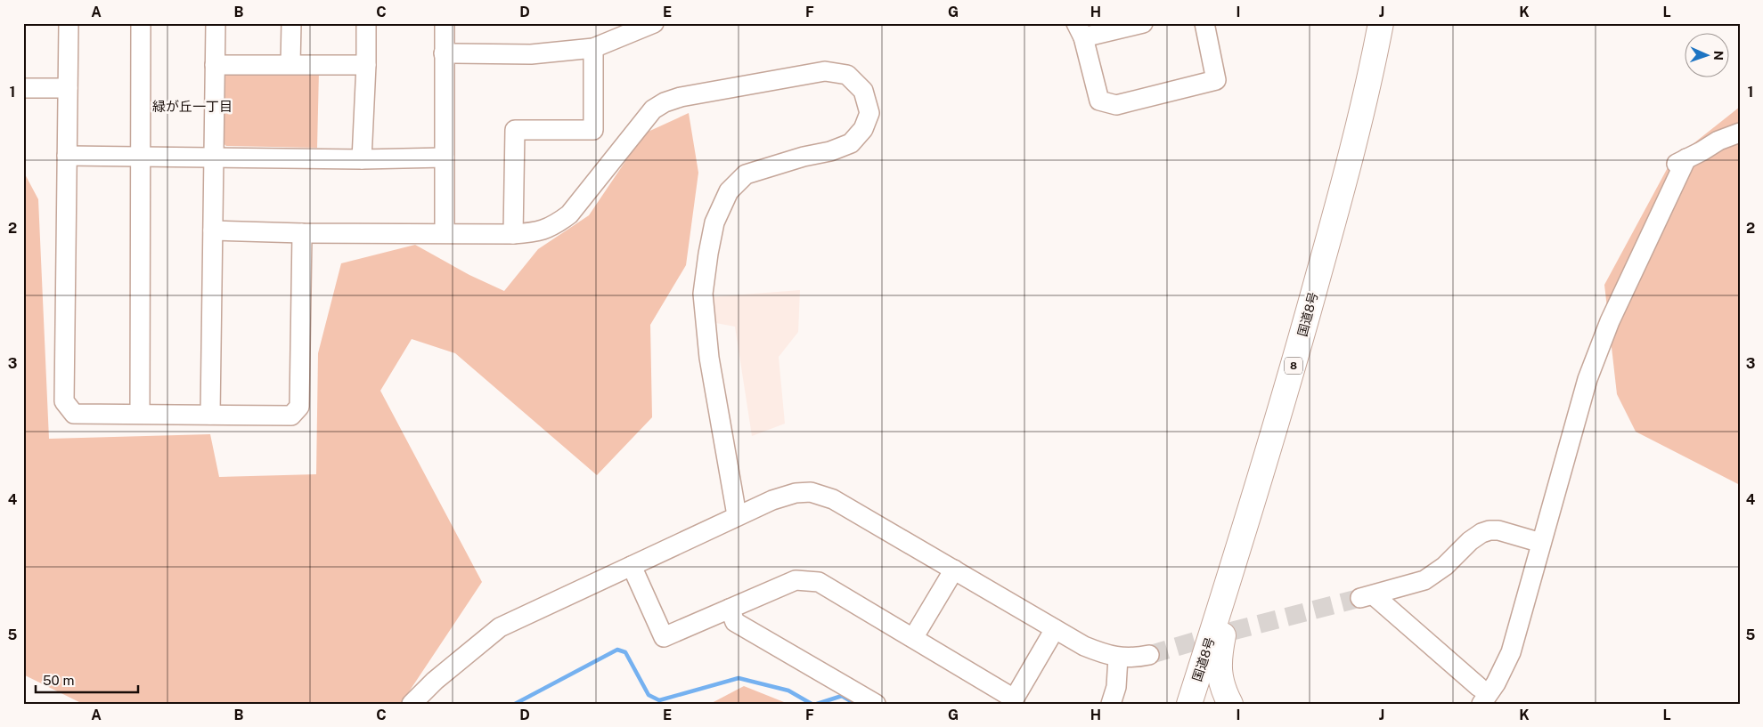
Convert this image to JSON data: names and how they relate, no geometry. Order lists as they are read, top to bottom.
{
  "streets": {
    "highway": ["国道8号", "8"]
  },
  "districts": ["緑が丘一丁目"],
  "scale_bar": "50 m",
  "north": "right",
  "grid": {
    "columns": [
      "A",
      "B",
      "C",
      "D",
      "E",
      "F",
      "G",
      "H",
      "I",
      "J",
      "K",
      "L"
    ],
    "rows": [
      "1",
      "2",
      "3",
      "4",
      "5"
    ]
  }
}
